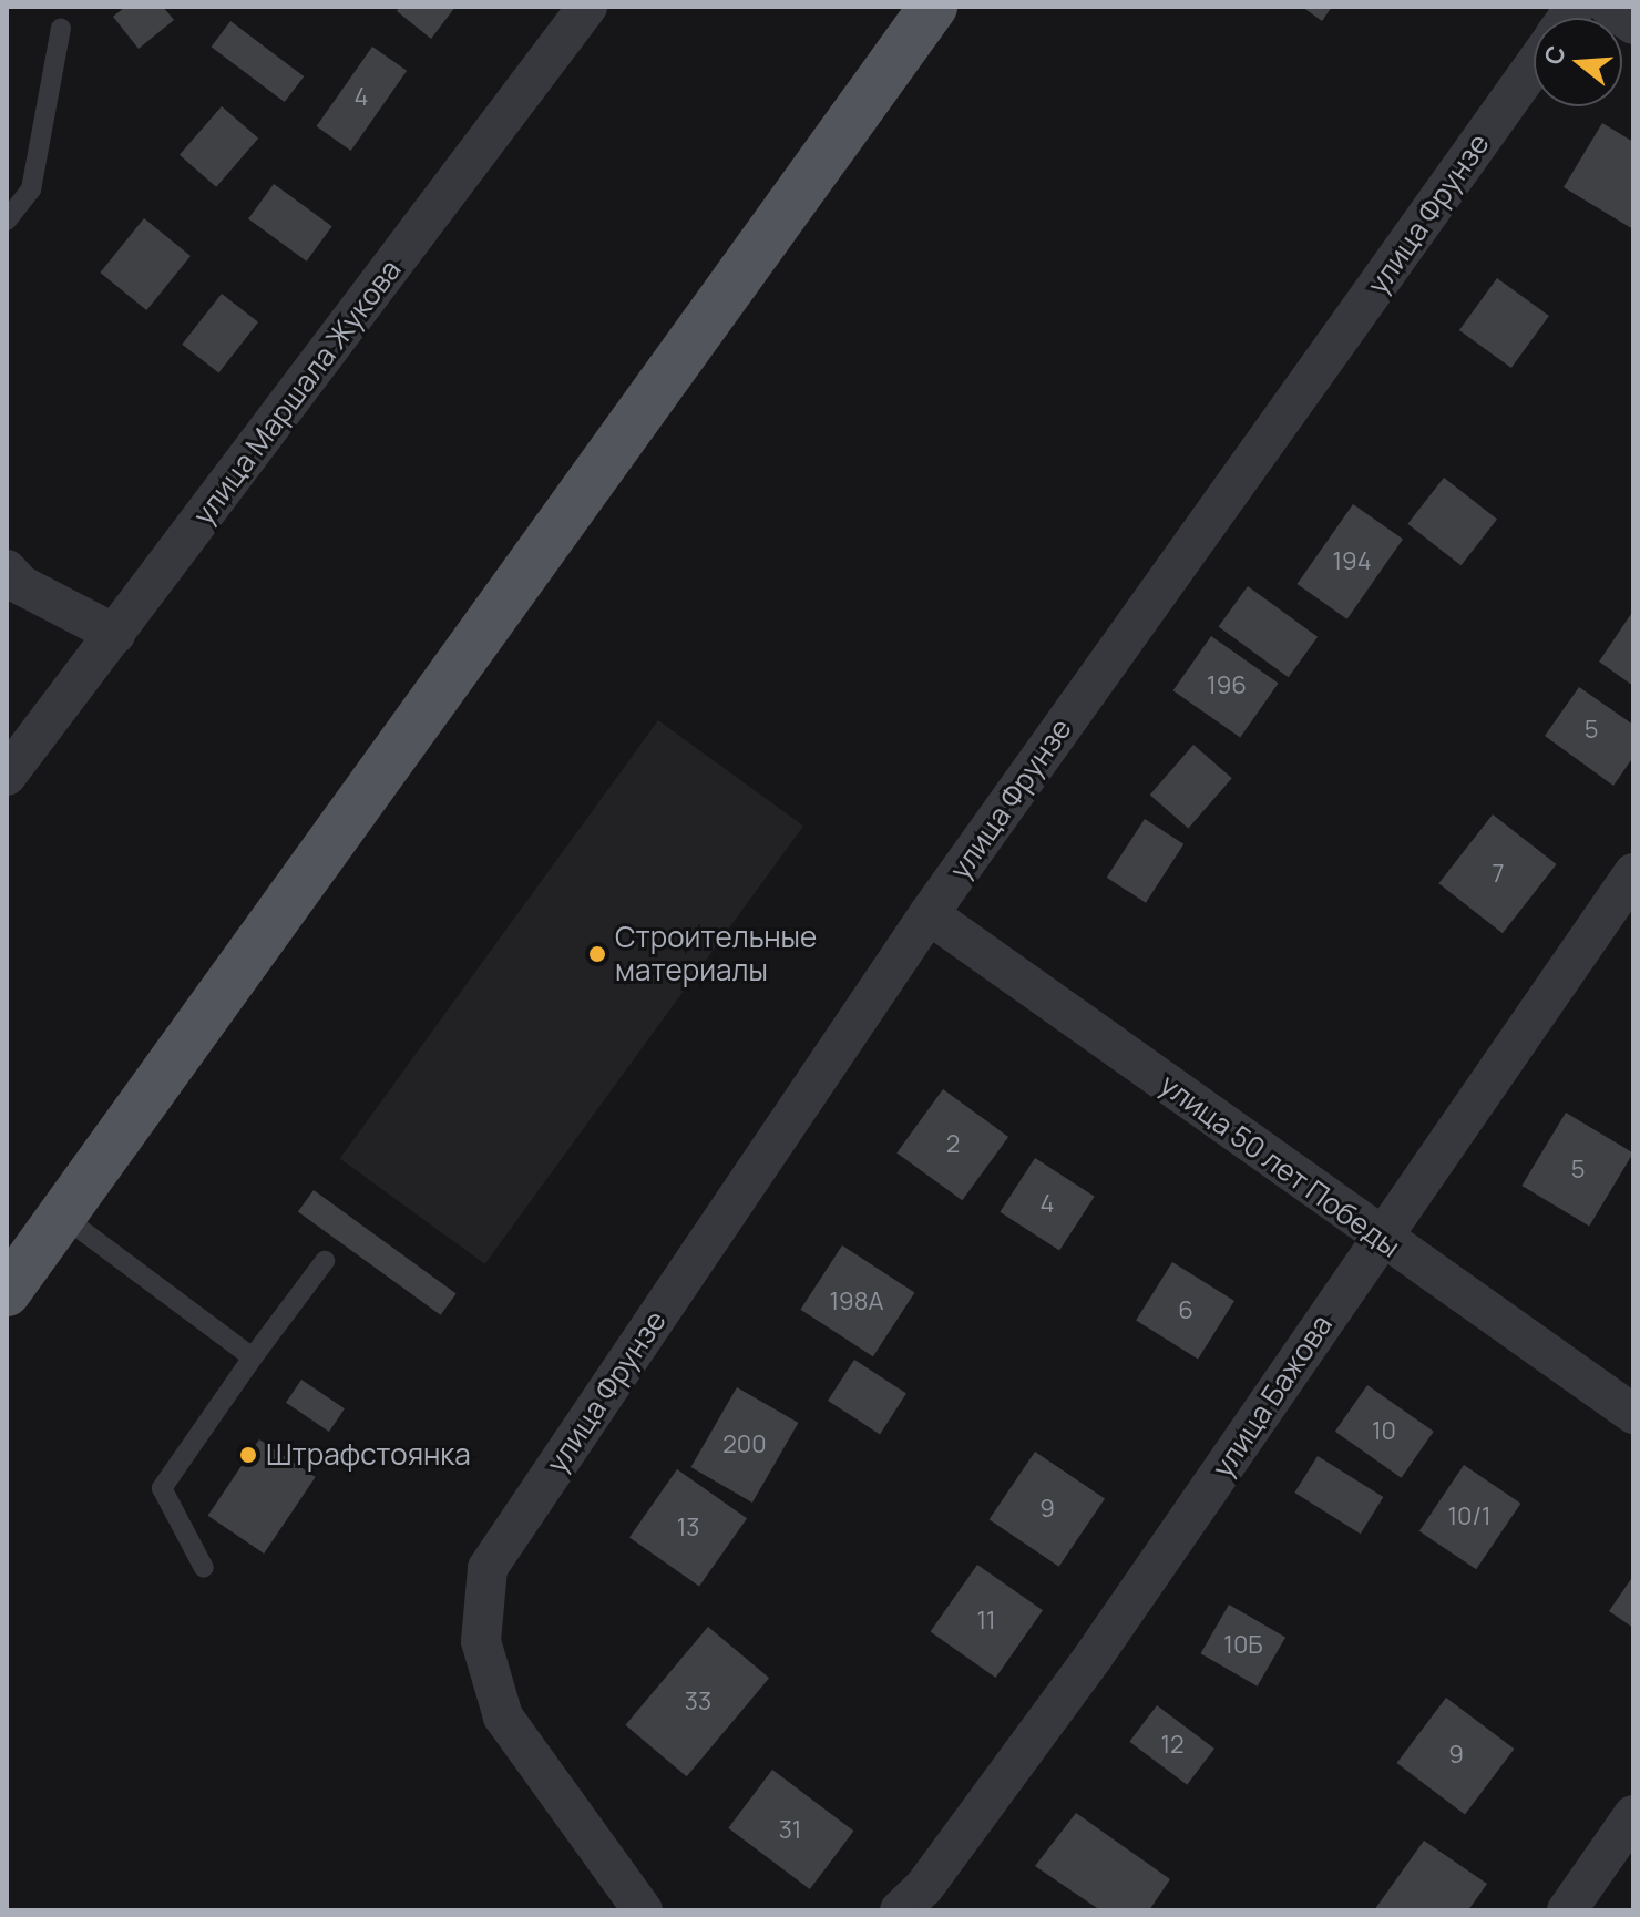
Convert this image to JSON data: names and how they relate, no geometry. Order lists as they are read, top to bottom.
{
  "streets": {
    "street": [
      "улица Фрунзе",
      "улица Маршала Жукова",
      "улица 50 лет Победы",
      "улица Бажова"
    ]
  },
  "crossings": [
    ["улица Фрунзе", "улица 50 лет Победы"],
    ["улица 50 лет Победы", "улица Бажова"]
  ],
  "places": ["Строительные материалы", "Штрафстоянка"],
  "house_numbers": [
    "4",
    "194",
    "196",
    "5",
    "7",
    "2",
    "5",
    "4",
    "198А",
    "6",
    "10",
    "200",
    "9",
    "10/1",
    "13",
    "11",
    "10Б",
    "33",
    "12",
    "9",
    "31"
  ],
  "north": "left"
}
